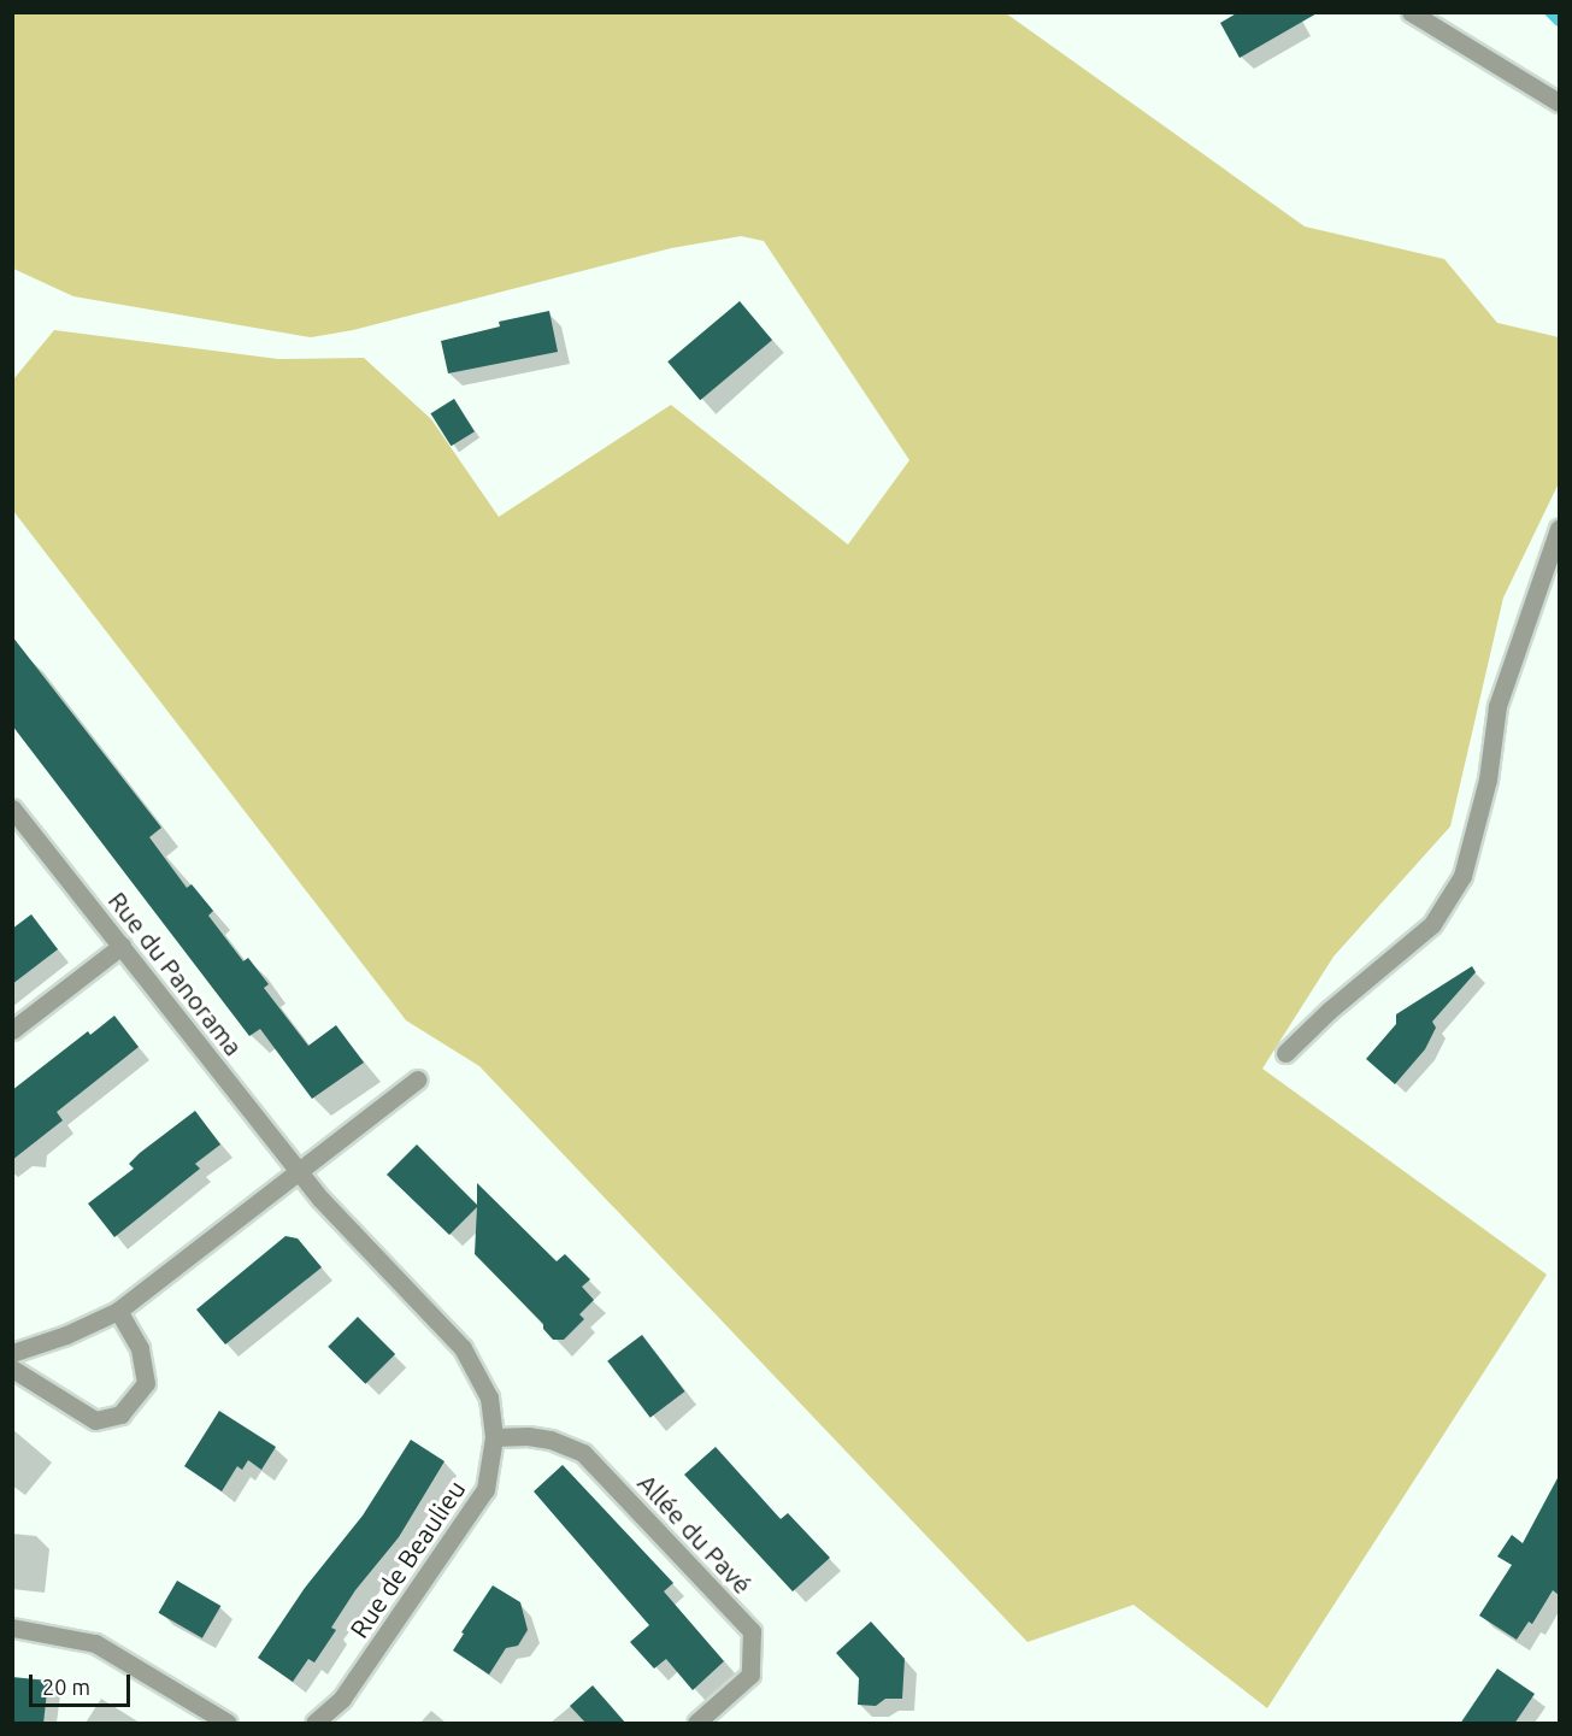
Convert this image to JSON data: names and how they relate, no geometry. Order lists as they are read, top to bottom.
{
  "streets": {
    "street": ["Rue du Panorama", "Allée du Pavé", "Rue de Beaulieu"]
  },
  "crossings": [
    ["Rue du Panorama", "Rue de Beaulieu"],
    ["Allée du Pavé", "Rue de Beaulieu"]
  ],
  "scale_bar": "20 m"
}
